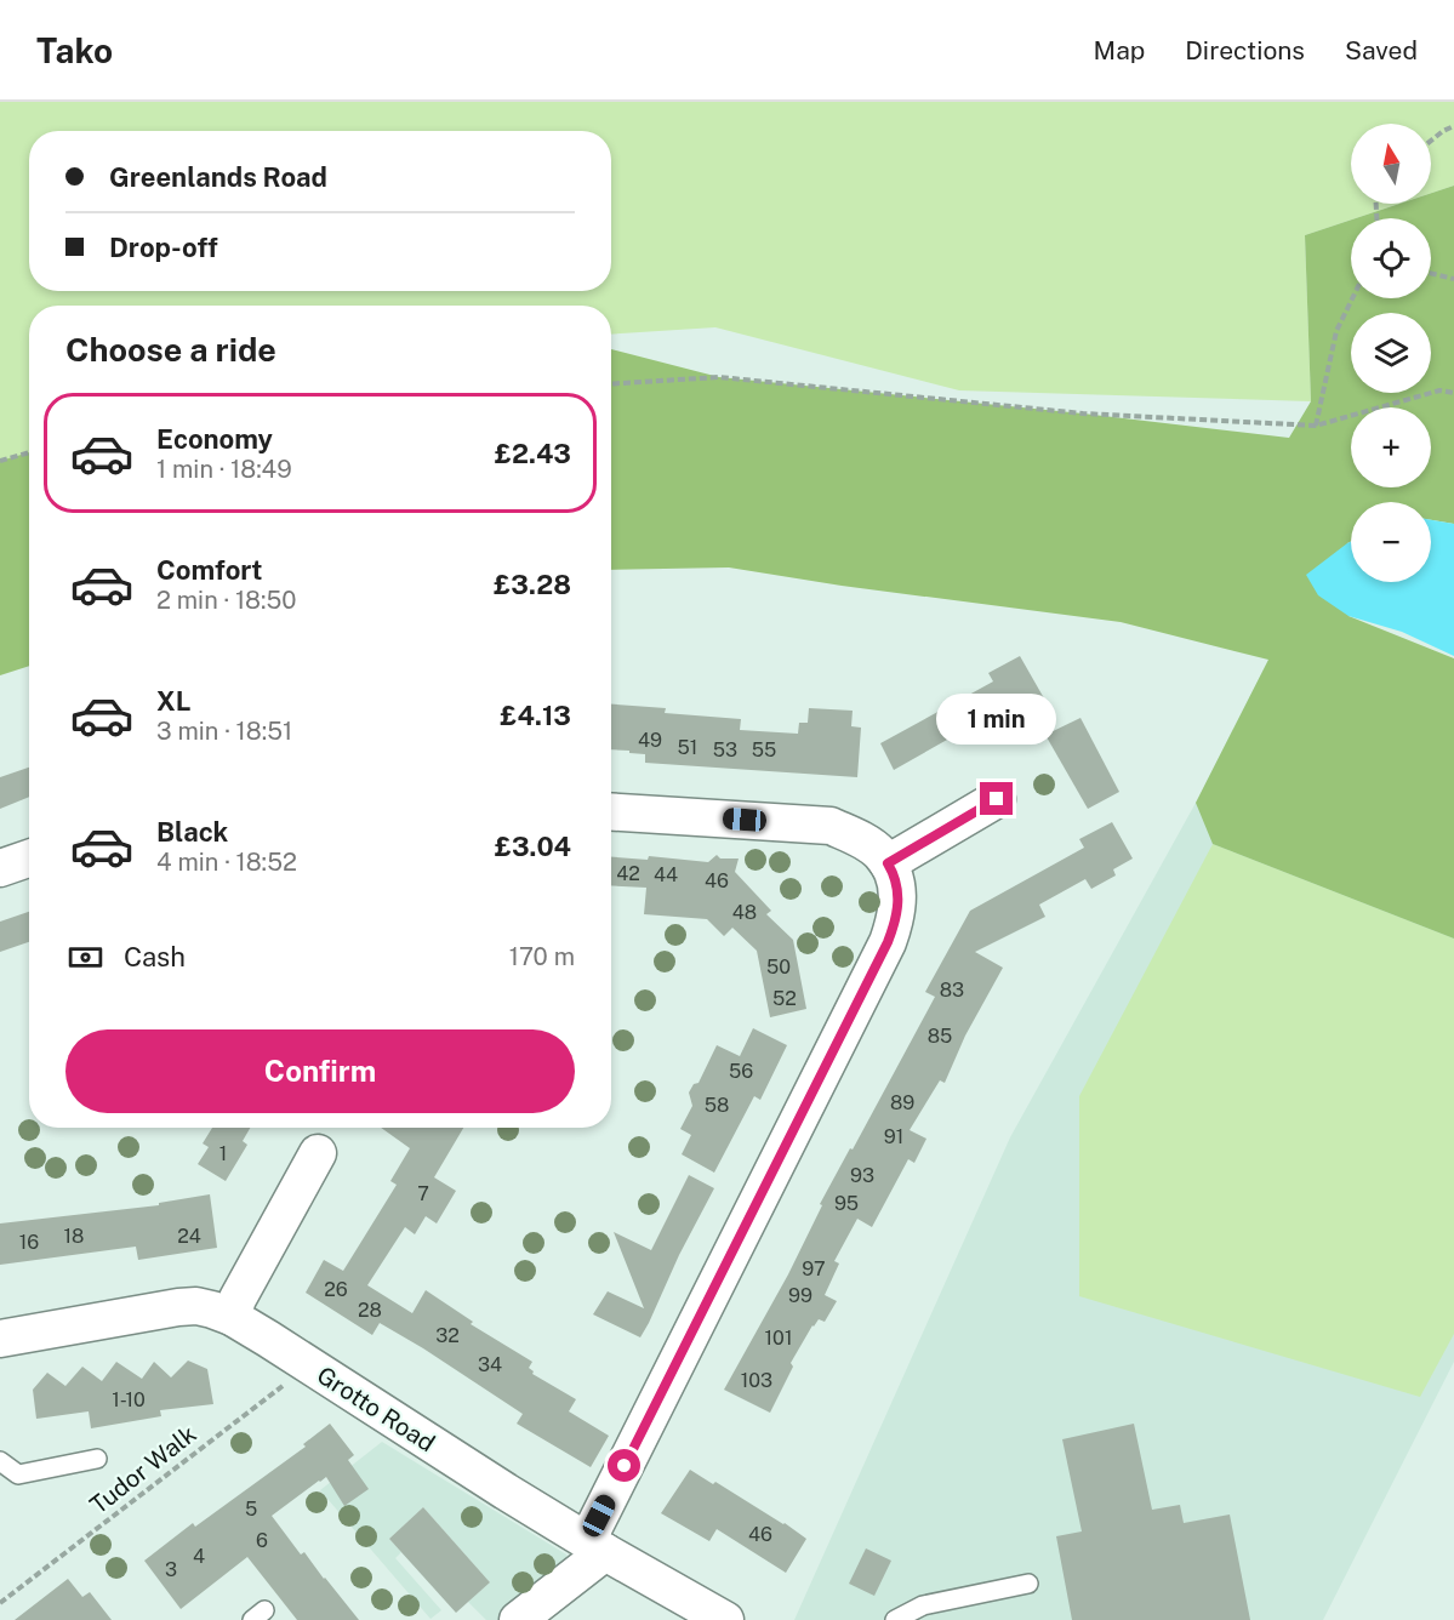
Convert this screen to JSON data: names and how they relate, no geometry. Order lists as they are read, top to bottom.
{
  "streets": {
    "street": ["Grotto Road"],
    "path": ["Tudor Walk"]
  },
  "crossings": [
    ["Grotto Road", "Tudor Walk"]
  ],
  "house_numbers": [
    "49",
    "51",
    "53",
    "55",
    "42",
    "44",
    "46",
    "48",
    "50",
    "83",
    "52",
    "85",
    "56",
    "89",
    "58",
    "91",
    "1",
    "93",
    "7",
    "95",
    "18",
    "24",
    "16",
    "97",
    "26",
    "99",
    "28",
    "32",
    "101",
    "34",
    "103",
    "1-10",
    "5",
    "46",
    "6",
    "4",
    "3"
  ],
  "north": "top",
  "page": {
    "header": "Tako",
    "nav": ["Map", "Directions", "Saved"],
    "map_buttons": ["+", "−"],
    "banner": ["Greenlands Road", "Drop-off"],
    "heading": "Choose a ride",
    "list": [
      {
        "name": "Economy",
        "note": "1 min · 18:49",
        "value": "£2.43"
      },
      {
        "name": "Comfort",
        "note": "2 min · 18:50",
        "value": "£3.28"
      },
      {
        "name": "XL",
        "note": "3 min · 18:51",
        "value": "£4.13"
      },
      {
        "name": "Black",
        "note": "4 min · 18:52",
        "value": "£3.04"
      }
    ],
    "bubble": "1 min",
    "pay": ["Cash", "170 m"],
    "buttons": "Confirm"
  }
}
